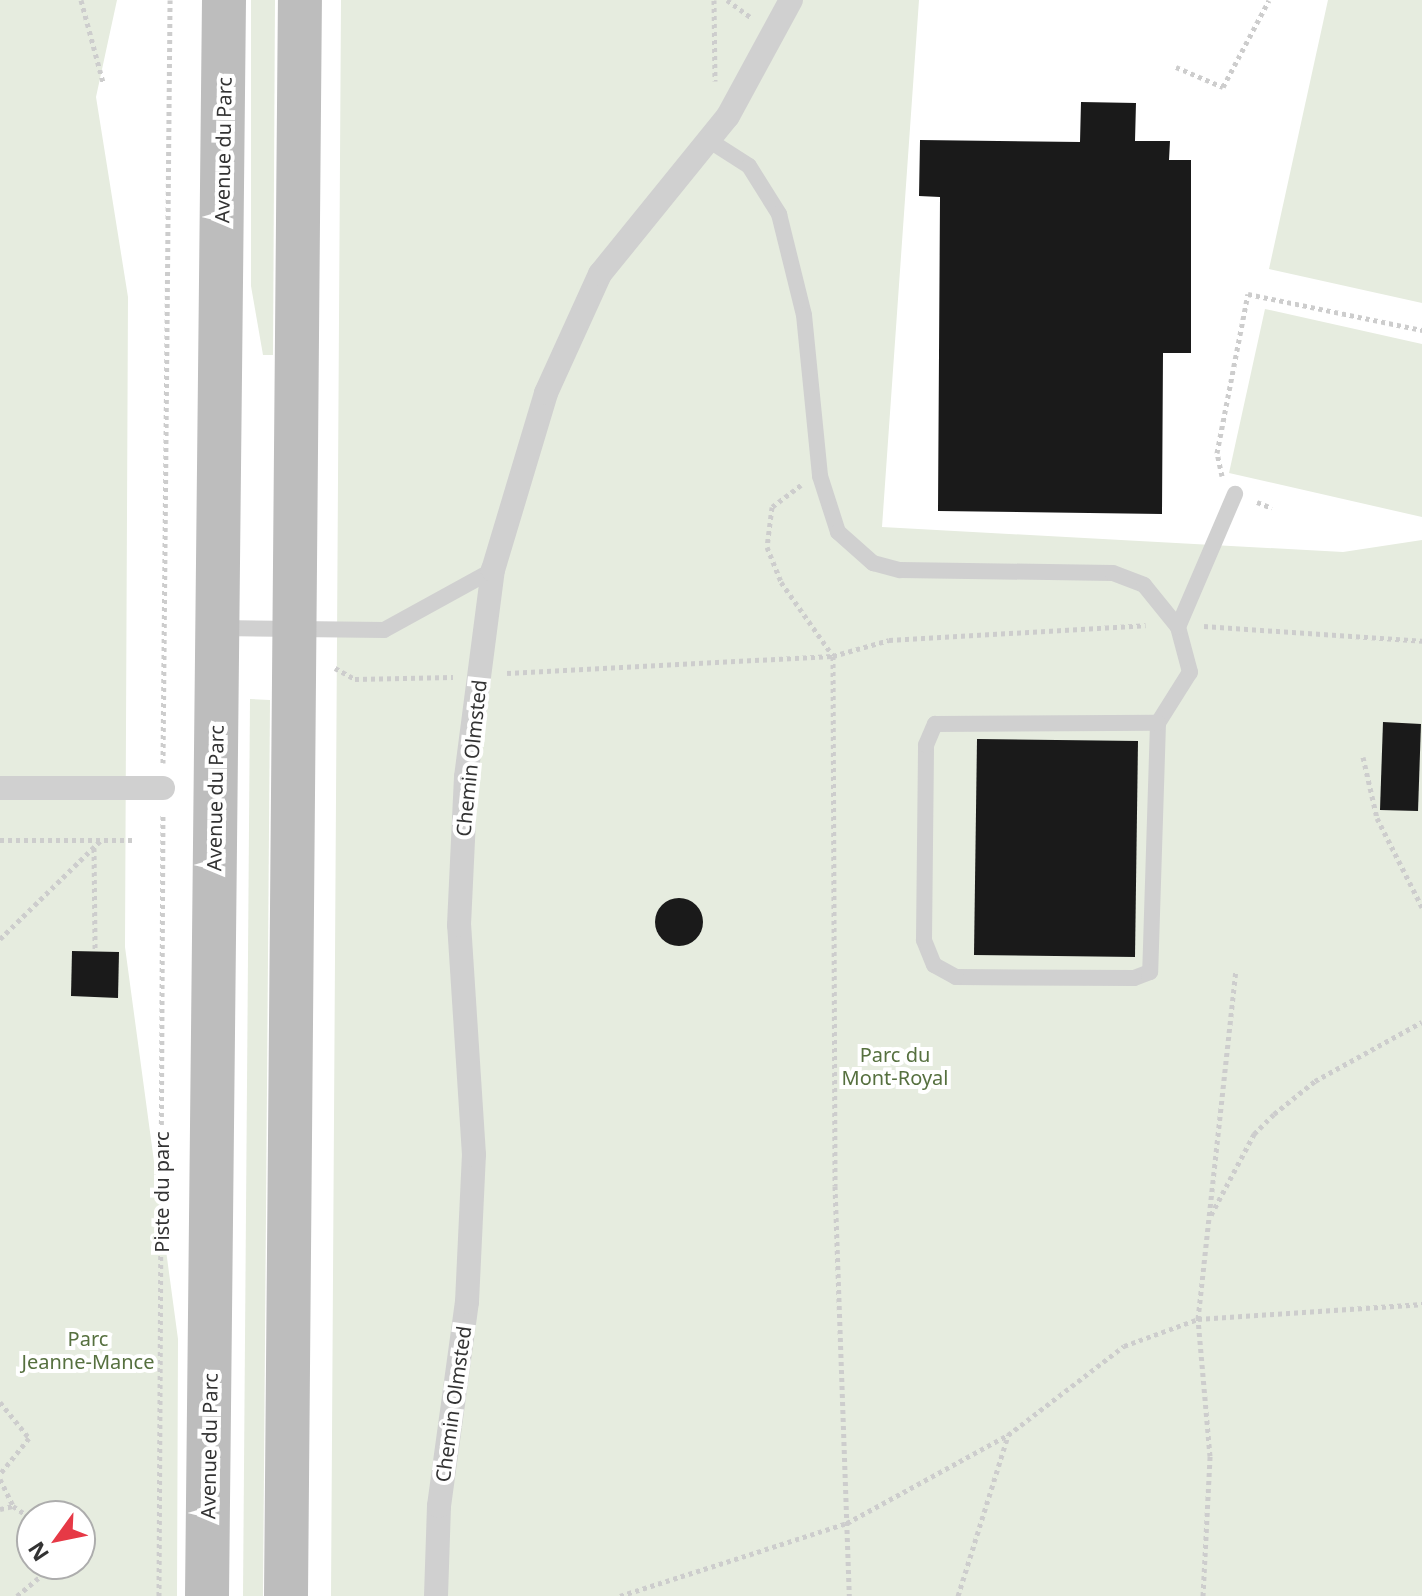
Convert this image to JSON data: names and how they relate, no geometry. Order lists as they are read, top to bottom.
{
  "streets": {
    "main road": ["Avenue du Parc"],
    "street": ["Chemin Olmsted"],
    "path": ["Piste du parc"]
  },
  "parks": ["Parc du Mont-Royal", "Parc Jeanne-Mance"],
  "north": "bottom left"
}
